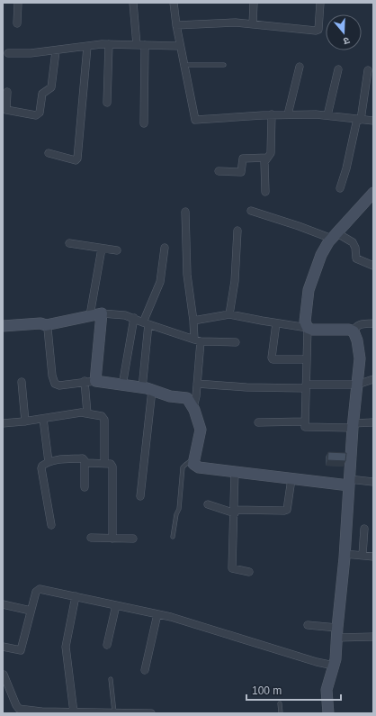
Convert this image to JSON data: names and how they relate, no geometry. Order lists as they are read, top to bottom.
{
  "scale_bar": "100 m",
  "north": "bottom"
}
